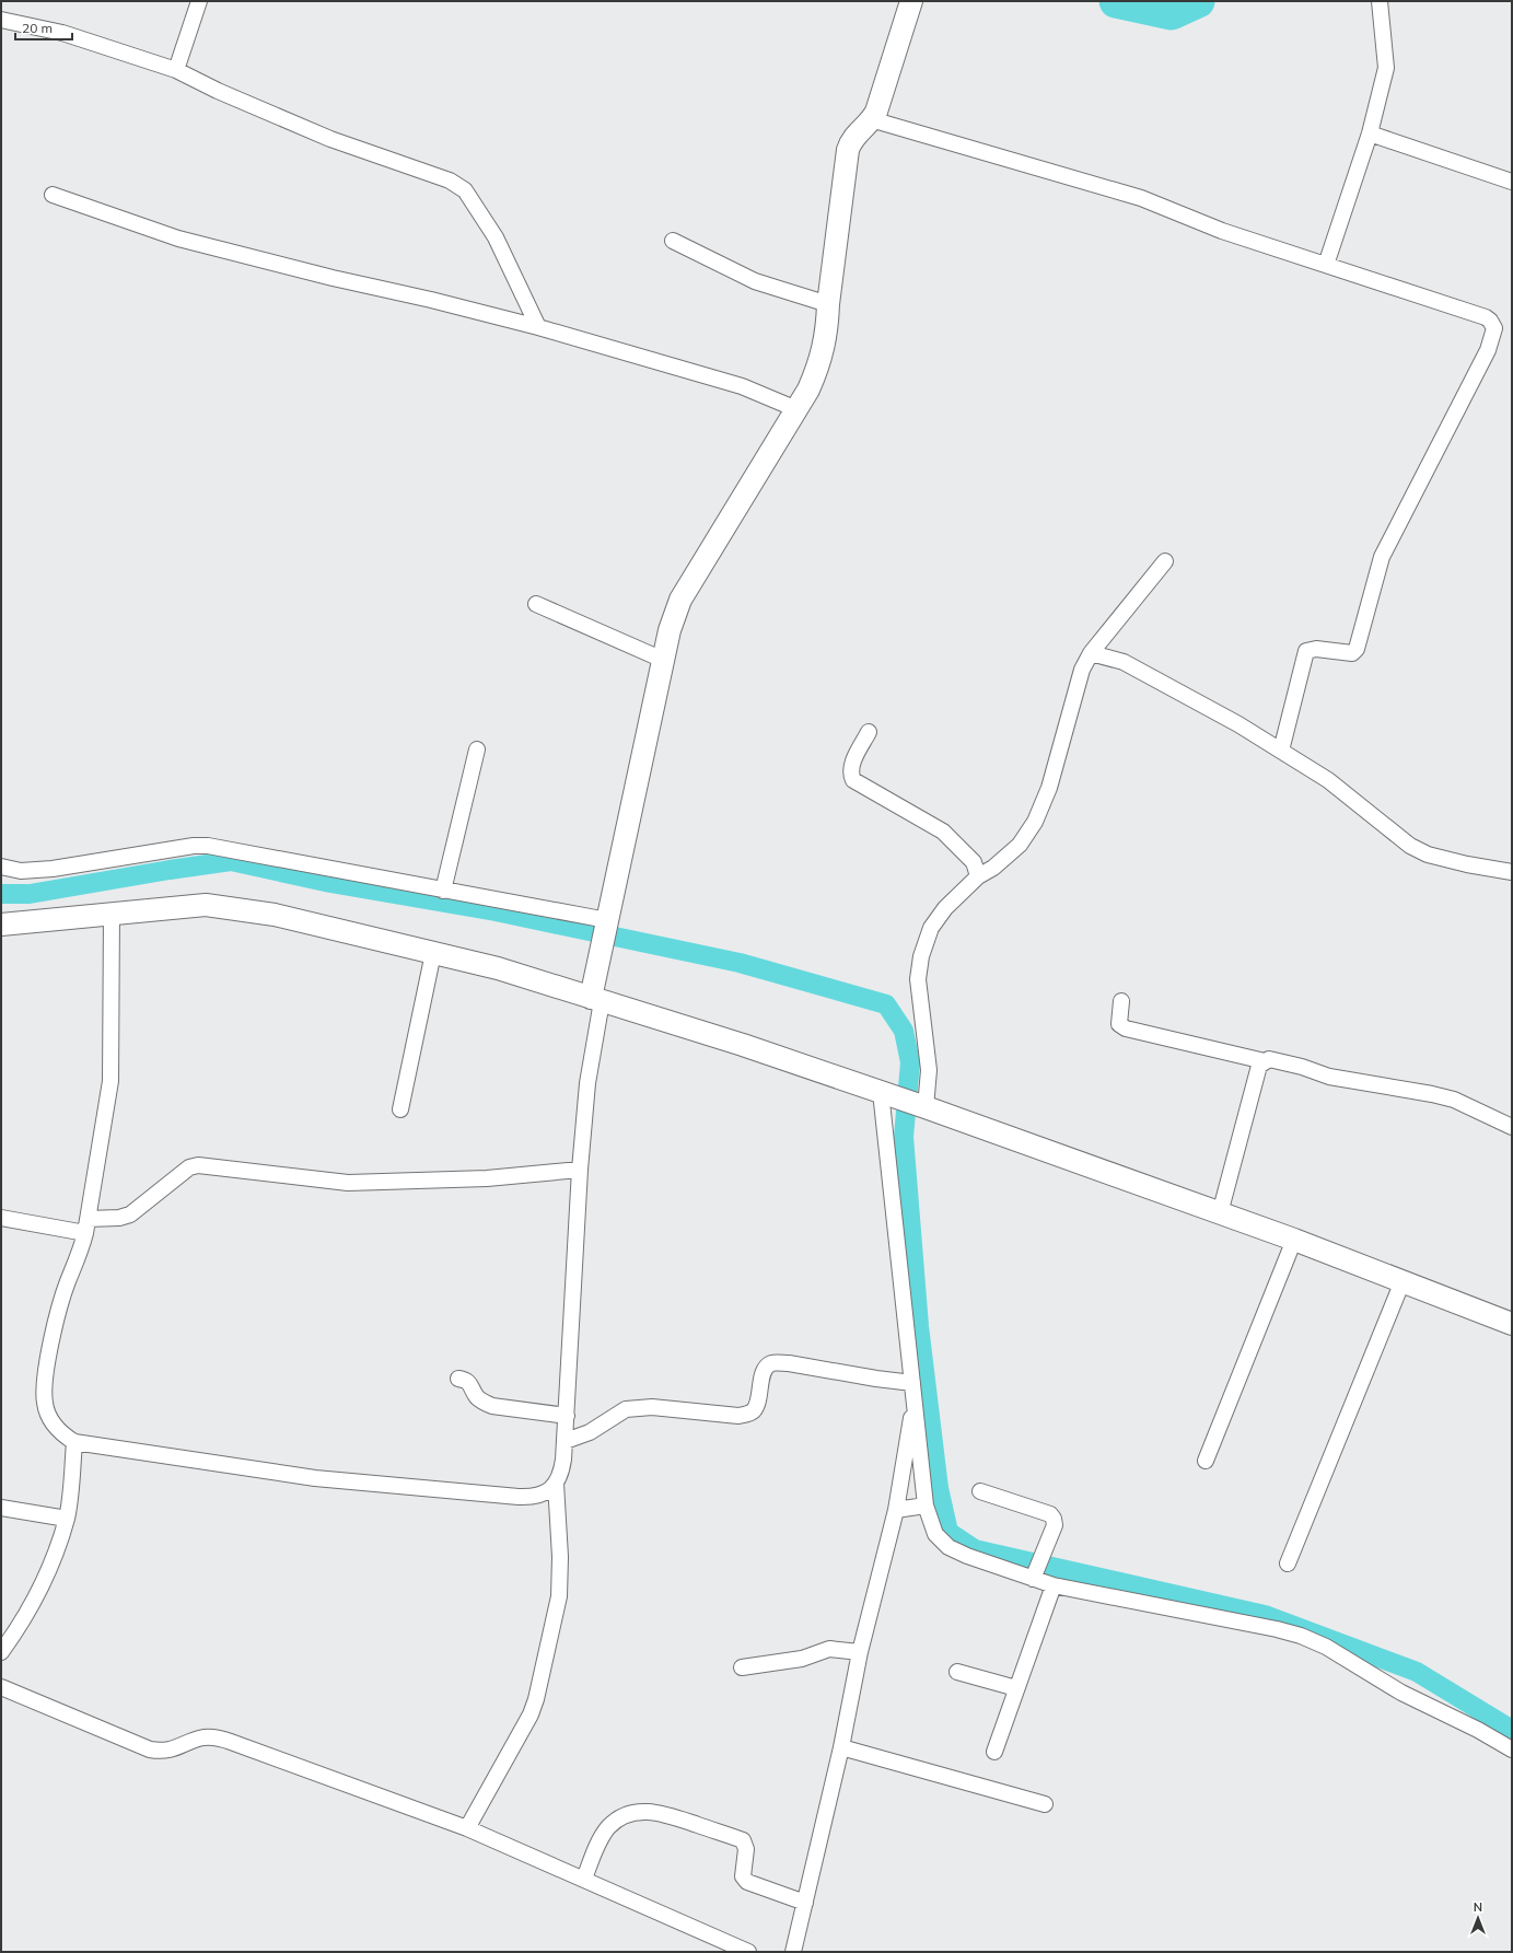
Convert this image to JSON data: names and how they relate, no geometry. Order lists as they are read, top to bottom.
{
  "scale_bar": "20 m",
  "north": "top"
}
